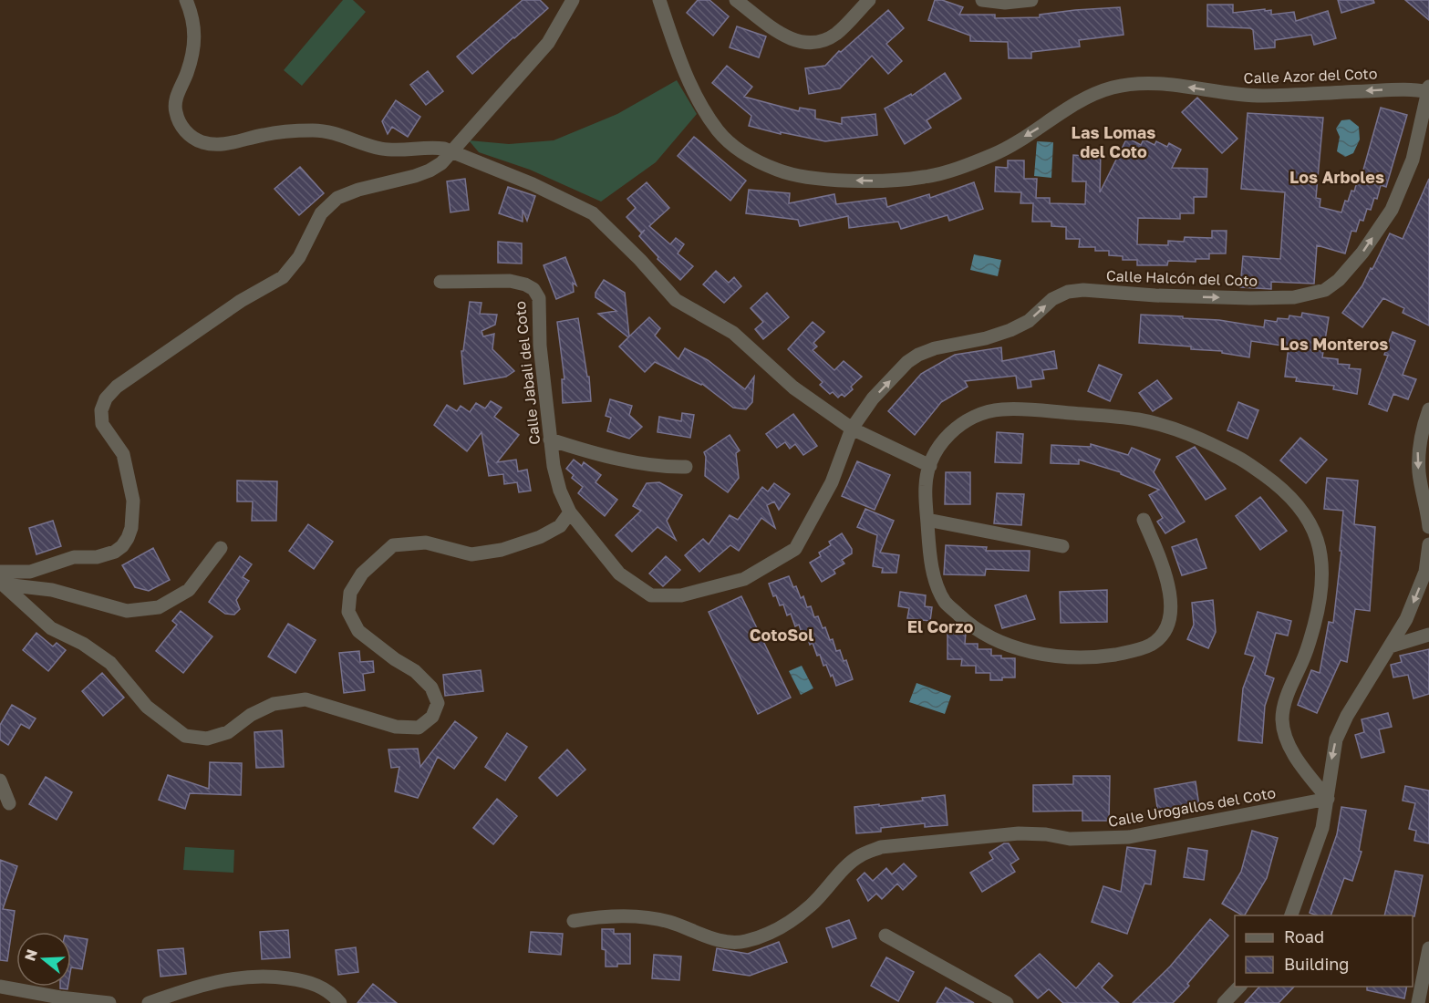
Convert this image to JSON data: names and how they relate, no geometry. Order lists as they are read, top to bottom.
{
  "streets": {
    "street": [
      "Calle Azor del Coto",
      "Calle Halcón del Coto",
      "Calle Jabali del Coto",
      "Calle Urogallos del Coto"
    ]
  },
  "crossings": [
    ["Calle Azor del Coto", "Calle Halcón del Coto"],
    ["Calle Halcón del Coto", "Calle Jabali del Coto"]
  ],
  "one_way": ["Calle Azor del Coto", "Calle Halcón del Coto"],
  "districts": [
    "Las Lomas del Coto",
    "Los Arboles",
    "Los Monteros",
    "El Corzo",
    "CotoSol"
  ],
  "legend": ["Road", "Building"],
  "north": "left"
}
